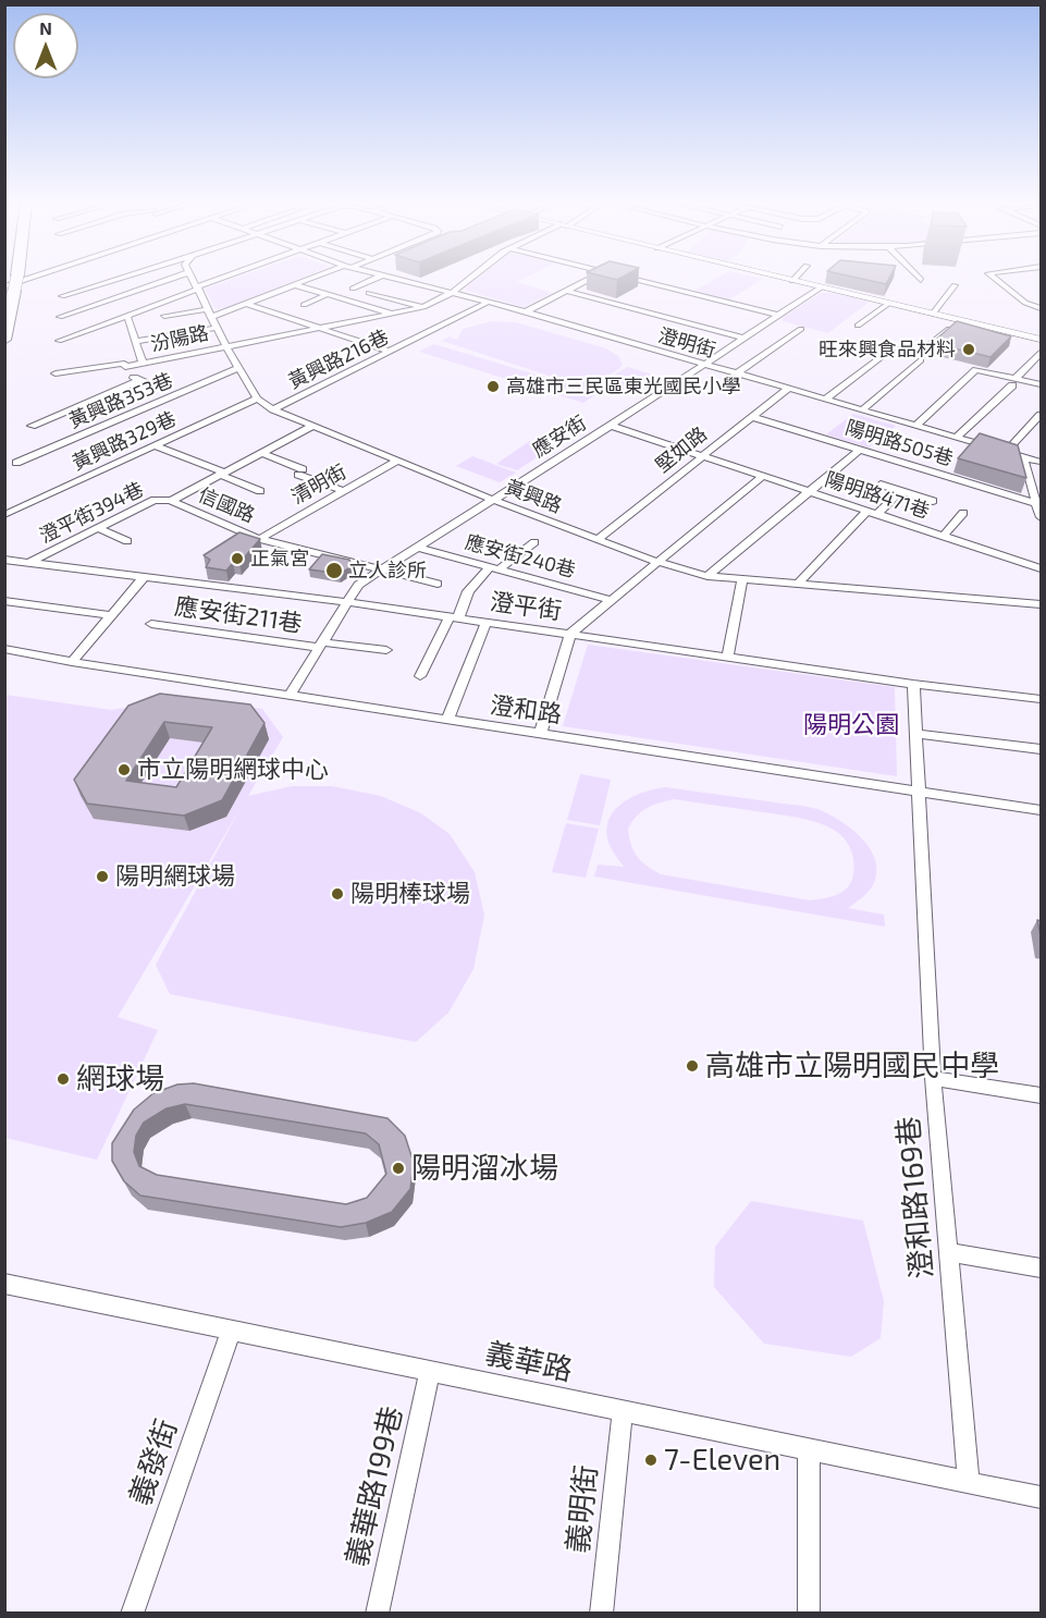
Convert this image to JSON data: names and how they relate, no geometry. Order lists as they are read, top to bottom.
{
  "streets": {
    "street": [
      "汾陽路",
      "澄明街",
      "黃興路216巷",
      "黃興路353巷",
      "應安街",
      "黃興路329巷",
      "陽明路505巷",
      "堅如路",
      "清明街",
      "陽明路471巷",
      "黃興路",
      "信國路",
      "澄平街394巷",
      "應安街240巷",
      "澄平街",
      "應安街211巷",
      "澄和路",
      "澄和路169巷",
      "義華路",
      "義發街",
      "義華路199巷",
      "義明街"
    ]
  },
  "crossings": [
    ["汾陽路", "澄明街"],
    ["汾陽路", "黃興路"],
    ["澄明街", "黃興路216巷"],
    ["澄明街", "應安街"],
    ["澄明街", "堅如路"],
    ["黃興路216巷", "黃興路"],
    ["黃興路353巷", "黃興路"],
    ["應安街", "陽明路471巷"],
    ["應安街", "黃興路"],
    ["應安街", "信國路"],
    ["應安街", "應安街240巷"],
    ["應安街", "澄平街"],
    ["應安街", "應安街211巷"],
    ["應安街", "澄和路"],
    ["黃興路329巷", "黃興路"],
    ["陽明路505巷", "堅如路"],
    ["堅如路", "陽明路471巷"],
    ["堅如路", "黃興路"],
    ["清明街", "黃興路"],
    ["清明街", "信國路"],
    ["黃興路", "信國路"],
    ["信國路", "澄平街394巷"],
    ["澄平街394巷", "澄平街"],
    ["澄平街", "澄和路169巷"],
    ["澄和路", "澄和路169巷"],
    ["澄和路169巷", "義華路"],
    ["義華路", "義發街"],
    ["義華路", "義華路199巷"],
    ["義華路", "義明街"]
  ],
  "parks": ["陽明公園"],
  "places": [
    "旺來興食品材料",
    "高雄市三民區東光國民小學",
    "正氣宮",
    "立人診所",
    "市立陽明網球中心",
    "陽明網球場",
    "陽明棒球場",
    "高雄市立陽明國民中學",
    "網球場",
    "陽明溜冰場",
    "7-Eleven"
  ],
  "north": "top"
}
